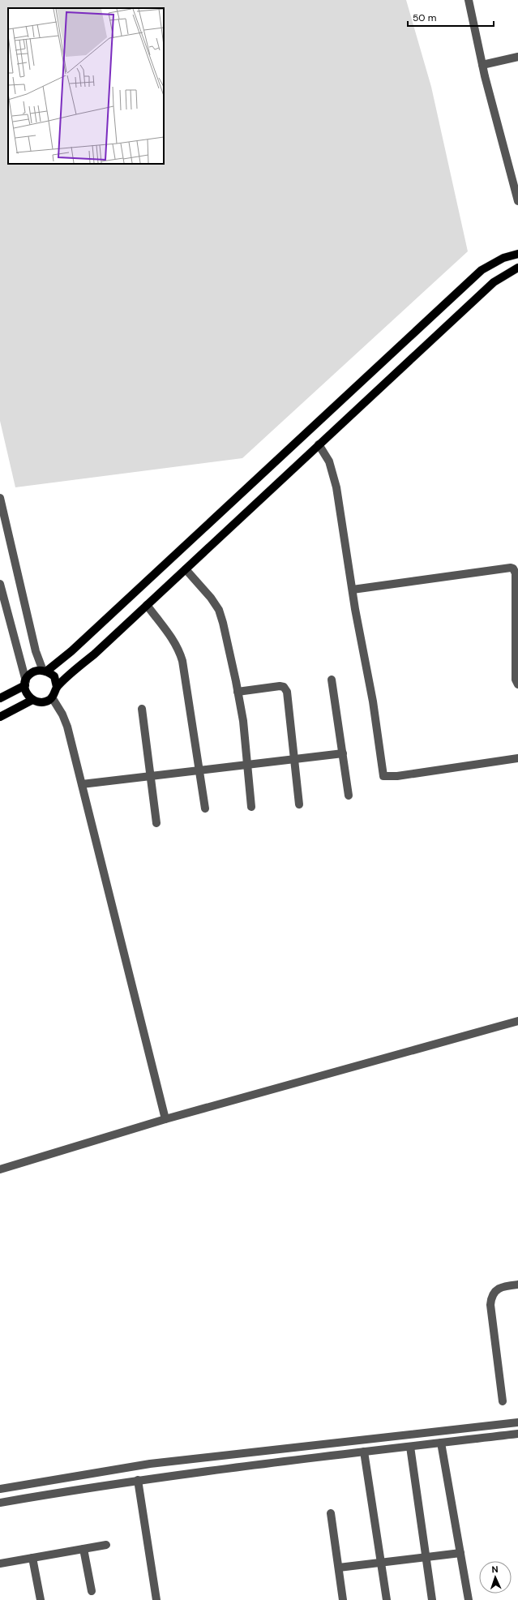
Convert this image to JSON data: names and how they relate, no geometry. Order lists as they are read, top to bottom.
{
  "scale_bar": "50 m",
  "north": "top"
}
